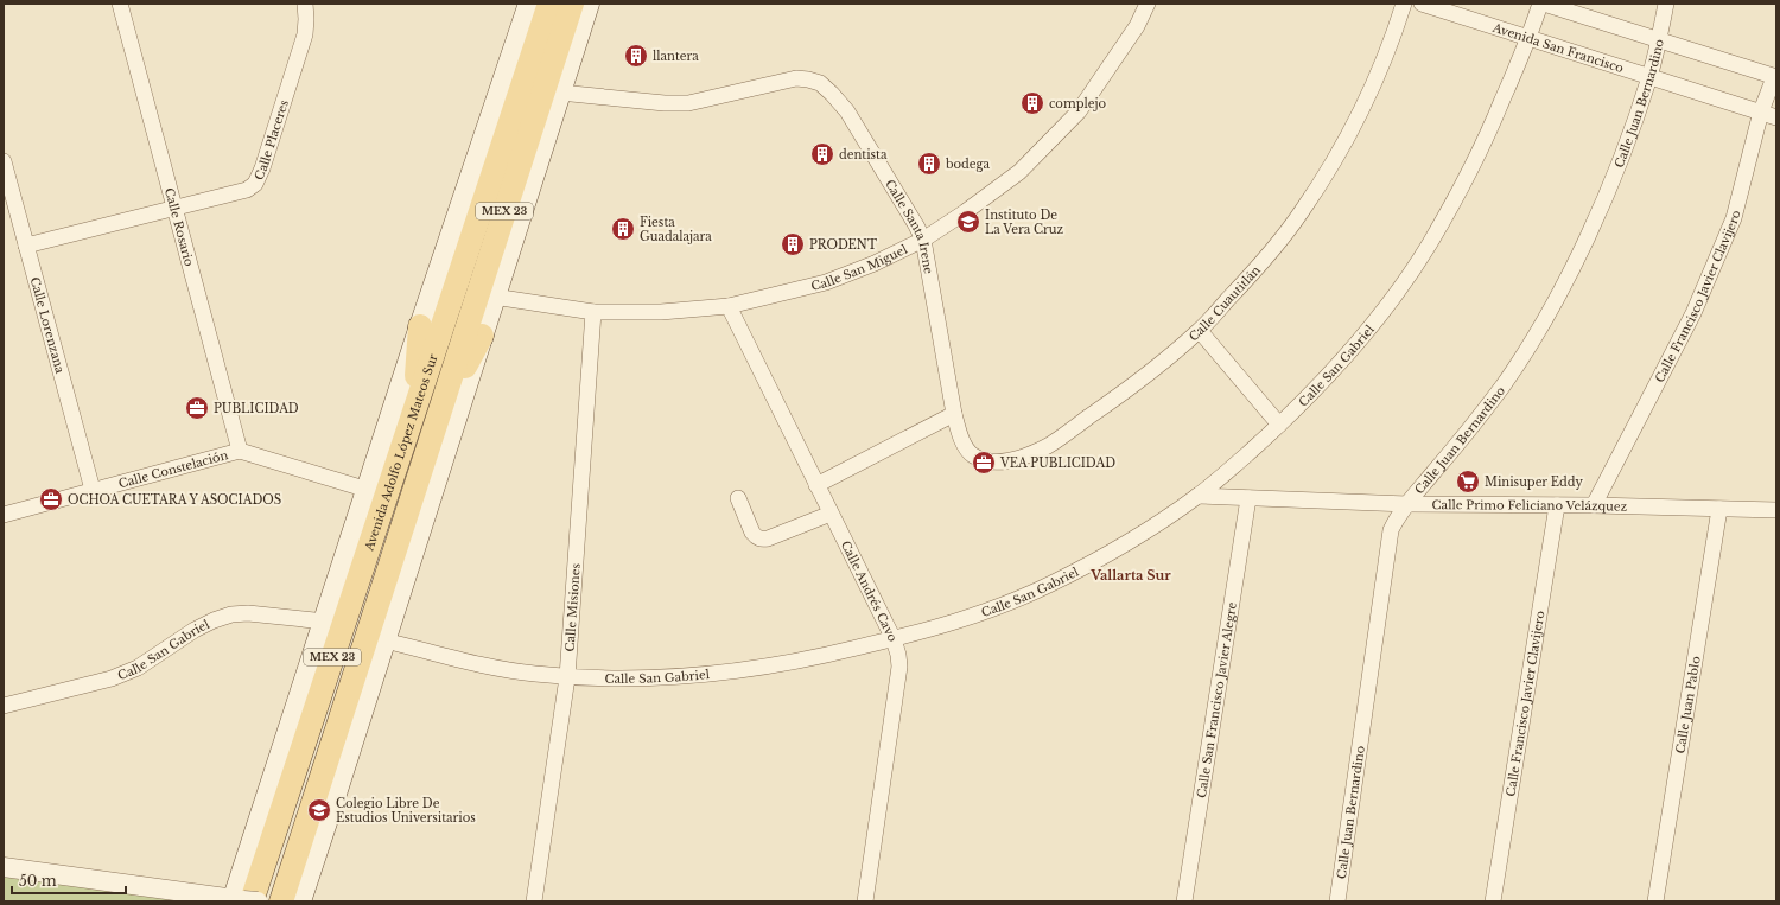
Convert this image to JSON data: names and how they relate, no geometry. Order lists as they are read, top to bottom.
{
  "streets": {
    "main road": ["MEX 23", "Avenida Adolfo López Mateos Sur"],
    "street": [
      "Avenida San Francisco",
      "Calle Juan Bernardino",
      "Calle Placeres",
      "Calle Santa Irene",
      "Calle Rosario",
      "Calle San Miguel",
      "Calle Francisco Javier Clavijero",
      "Calle Cuautitlán",
      "Calle Lorenzana",
      "Calle San Gabriel",
      "Calle Constelación",
      "Calle Primo Feliciano Velázquez",
      "Calle Andrés Cavo",
      "Calle Misiones",
      "Calle San Francisco Javier Alegre",
      "Calle Juan Pablo"
    ]
  },
  "crossings": [
    ["Avenida San Francisco", "Calle Juan Bernardino"],
    ["Avenida San Francisco", "Calle Francisco Javier Clavijero"],
    ["Avenida San Francisco", "Calle San Gabriel"],
    ["Calle Juan Bernardino", "Calle Primo Feliciano Velázquez"],
    ["Calle Placeres", "Calle Rosario"],
    ["Calle Placeres", "Calle Lorenzana"],
    ["Calle Santa Irene", "Calle San Miguel"],
    ["Calle Santa Irene", "Calle Cuautitlán"],
    ["Calle Rosario", "Calle Constelación"],
    ["Calle San Miguel", "Calle Andrés Cavo"],
    ["Calle San Miguel", "Calle Misiones"],
    ["Calle Francisco Javier Clavijero", "Calle Primo Feliciano Velázquez"],
    ["Calle Lorenzana", "Calle Constelación"],
    ["Calle San Gabriel", "Avenida Adolfo López Mateos Sur"],
    ["Calle San Gabriel", "Calle Primo Feliciano Velázquez"],
    ["Calle San Gabriel", "Calle Andrés Cavo"],
    ["Calle San Gabriel", "Calle Misiones"],
    ["Avenida Adolfo López Mateos Sur", "Calle Constelación"],
    ["Calle Primo Feliciano Velázquez", "Calle San Francisco Javier Alegre"],
    ["Calle Primo Feliciano Velázquez", "Calle Juan Pablo"]
  ],
  "districts": ["Vallarta Sur"],
  "places": {
    "building": [
      "llantera",
      "complejo",
      "dentista",
      "bodega",
      "Fiesta Guadalajara",
      "PRODENT"
    ],
    "school or university": ["Instituto De La Vera Cruz", "Colegio Libre De Estudios Universitarios"],
    "office": ["PUBLICIDAD", "VEA PUBLICIDAD", "OCHOA CUETARA Y ASOCIADOS"],
    "supermarket": ["Minisuper Eddy"]
  },
  "scale_bar": "50 m"
}
